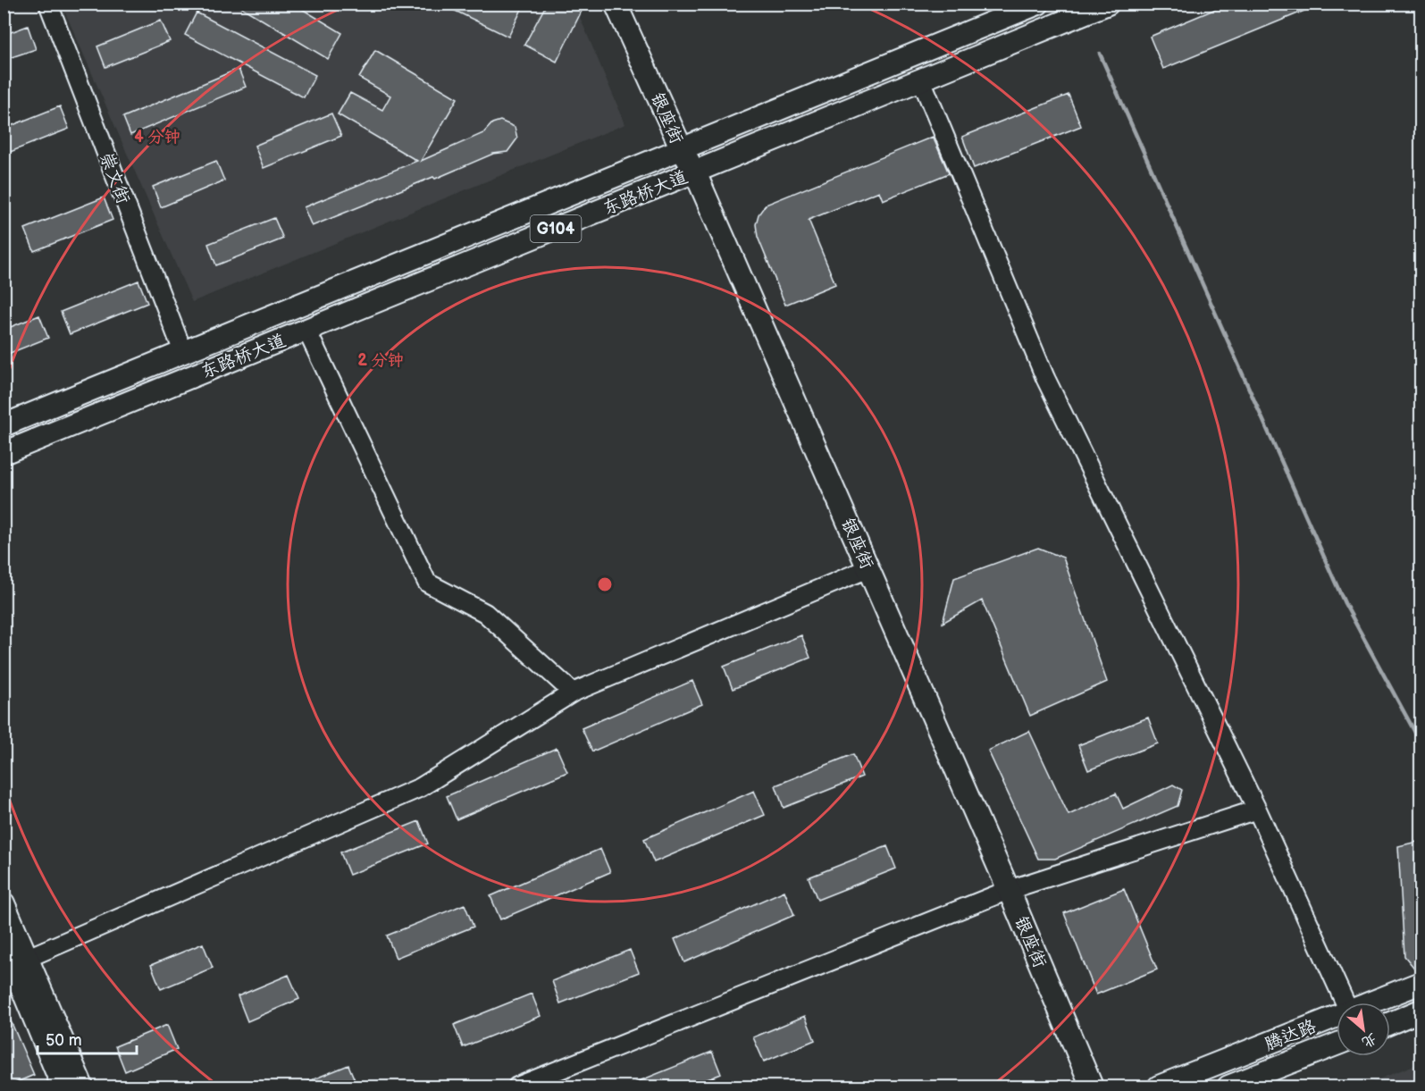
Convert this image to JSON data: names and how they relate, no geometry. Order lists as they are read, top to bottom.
{
  "streets": {
    "main road": [
      "银座街",
      "东路桥大道",
      "G104",
      "腾达路"
    ],
    "street": ["崇文街"]
  },
  "crossings": [
    ["银座街", "东路桥大道"],
    ["崇文街", "东路桥大道"]
  ],
  "scale_bar": "50 m",
  "north": "bottom right",
  "rings": ["4 分钟", "2 分钟"]
}
